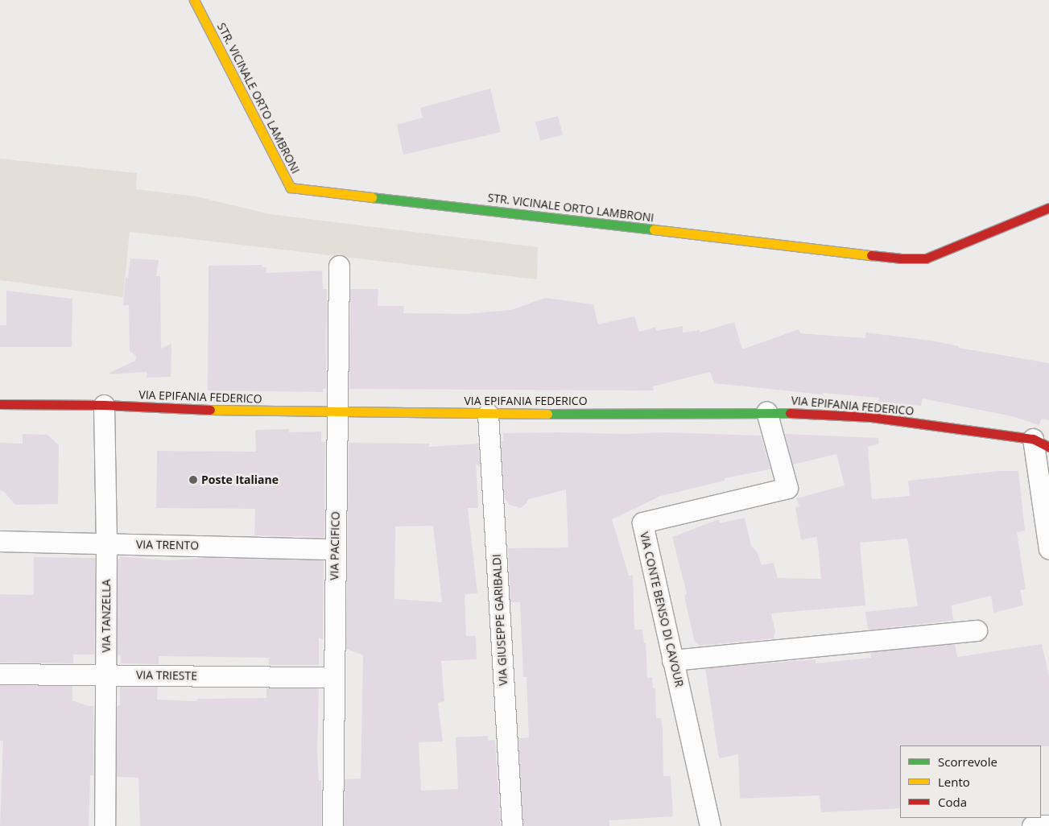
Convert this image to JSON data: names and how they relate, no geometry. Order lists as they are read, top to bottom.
{
  "streets": {
    "main road": ["STR. VICINALE ORTO LAMBRONI", "VIA EPIFANIA FEDERICO"],
    "street": [
      "VIA TRENTO",
      "VIA PACIFICO",
      "VIA CONTE BENSO DI CAVOUR",
      "VIA TANZELLA",
      "VIA GIUSEPPE GARIBALDI",
      "VIA TRIESTE"
    ]
  },
  "crossings": [
    ["VIA EPIFANIA FEDERICO", "VIA PACIFICO"],
    ["VIA EPIFANIA FEDERICO", "VIA CONTE BENSO DI CAVOUR"],
    ["VIA EPIFANIA FEDERICO", "VIA TANZELLA"],
    ["VIA EPIFANIA FEDERICO", "VIA GIUSEPPE GARIBALDI"],
    ["VIA TRENTO", "VIA PACIFICO"],
    ["VIA TRENTO", "VIA TANZELLA"],
    ["VIA PACIFICO", "VIA TRIESTE"],
    ["VIA TANZELLA", "VIA TRIESTE"]
  ],
  "places": ["Poste Italiane"],
  "legend": ["Scorrevole", "Lento", "Coda"]
}
